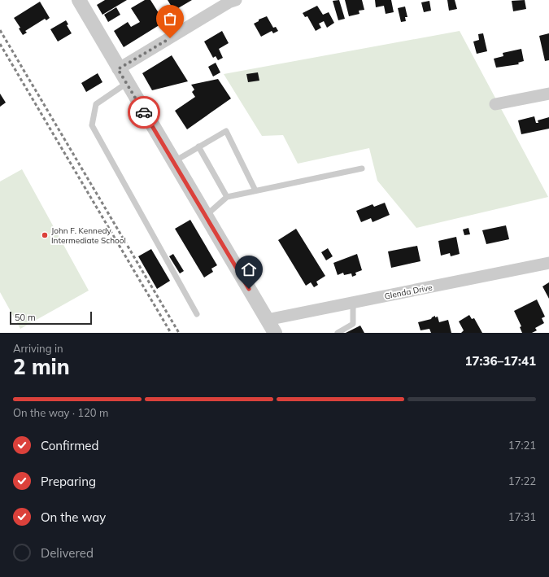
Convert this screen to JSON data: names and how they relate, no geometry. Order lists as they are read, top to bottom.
{
  "streets": {
    "street": ["Glenda Drive"]
  },
  "places": ["John F. Kennedy Intermediate School"],
  "scale_bar": "50 m",
  "page": {
    "scale": "50 m",
    "heading": ["2 min", "Arriving in", "17:36–17:41"],
    "bar": "On the way · 120 m",
    "list": [
      ["Confirmed", "17:21"],
      ["Preparing", "17:22"],
      ["On the way", "17:31"],
      "Delivered"
    ]
  }
}
